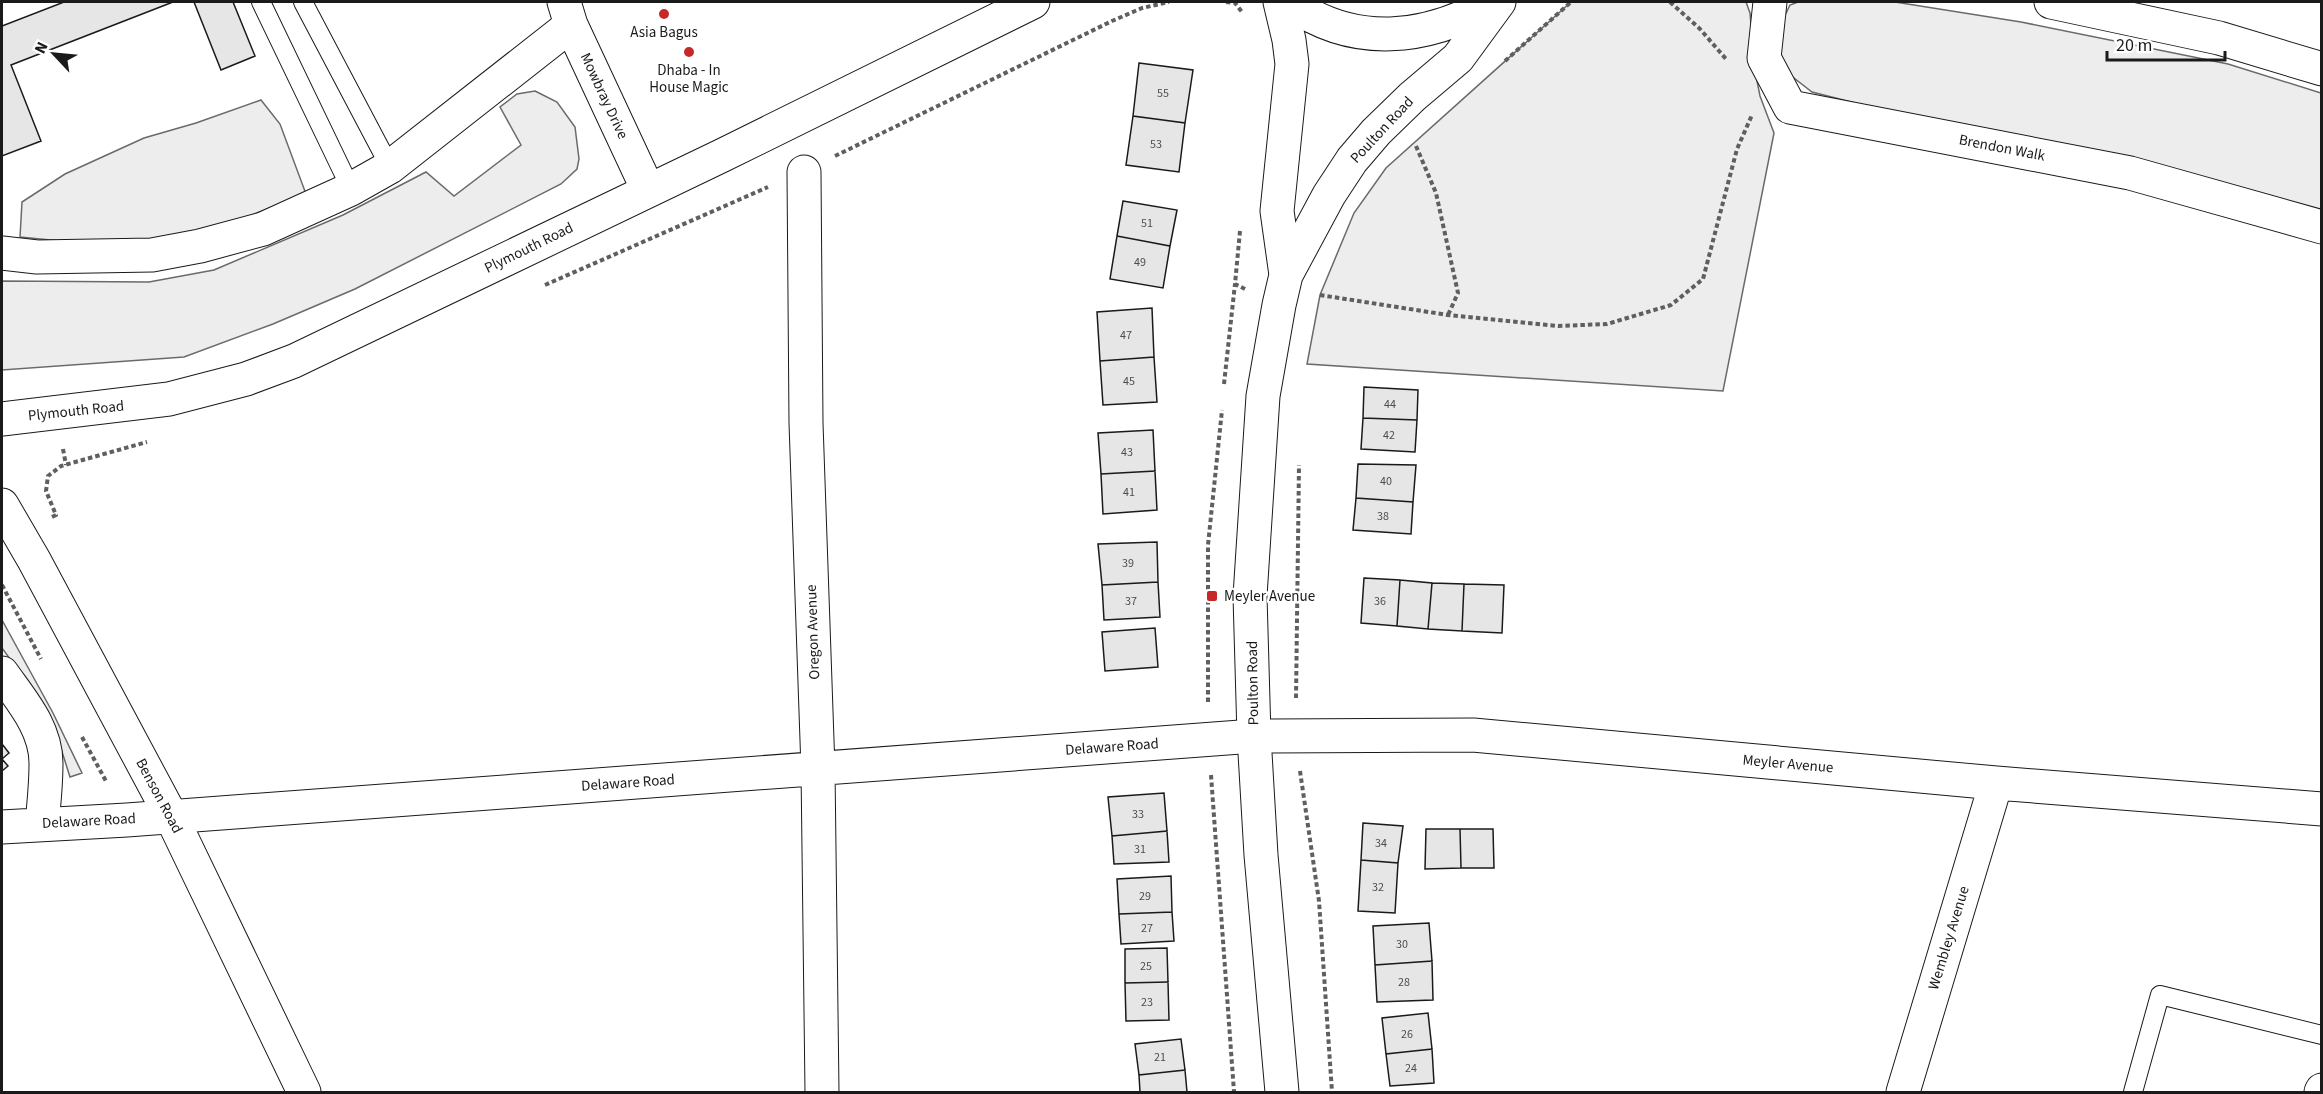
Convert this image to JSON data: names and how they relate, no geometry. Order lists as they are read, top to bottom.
{
  "streets": {
    "street": [
      "Mowbray Drive",
      "Poulton Road",
      "Brendon Walk",
      "Plymouth Road",
      "Oregon Avenue",
      "Delaware Road",
      "Meyler Avenue",
      "Benson Road",
      "Wembley Avenue"
    ]
  },
  "crossings": [
    ["Mowbray Drive", "Plymouth Road"],
    ["Poulton Road", "Delaware Road"],
    ["Poulton Road", "Meyler Avenue"],
    ["Oregon Avenue", "Delaware Road"],
    ["Delaware Road", "Meyler Avenue"],
    ["Delaware Road", "Benson Road"],
    ["Meyler Avenue", "Wembley Avenue"]
  ],
  "places": {
    "other": ["Asia Bagus", "Dhaba - In House Magic"],
    "transit": ["Meyler Avenue"]
  },
  "house_numbers": [
    "55",
    "53",
    "51",
    "49",
    "47",
    "45",
    "44",
    "42",
    "43",
    "40",
    "41",
    "38",
    "39",
    "37",
    "36",
    "33",
    "34",
    "31",
    "32",
    "29",
    "27",
    "30",
    "25",
    "28",
    "23",
    "26",
    "21",
    "24"
  ],
  "scale_bar": "20 m",
  "north": "top left"
}
